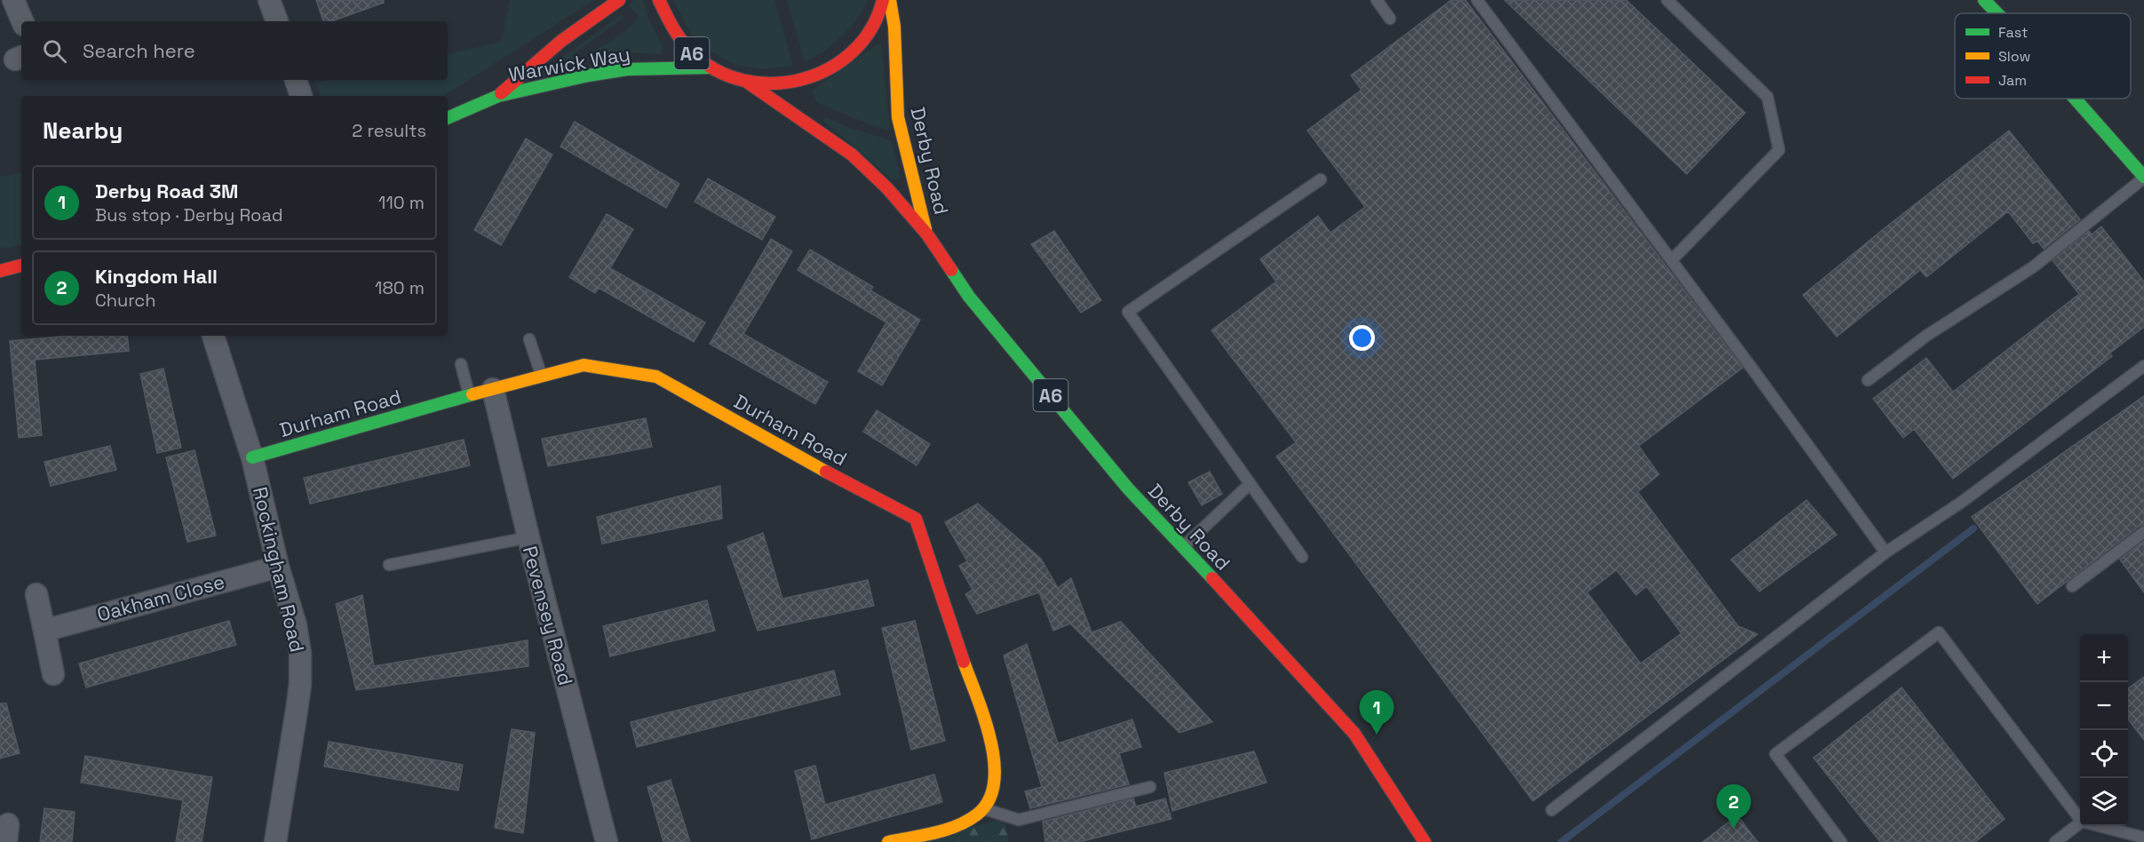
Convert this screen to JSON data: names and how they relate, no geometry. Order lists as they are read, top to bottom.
{
  "streets": {
    "main road": [
      "A6",
      "Warwick Way",
      "Derby Road",
      "Durham Road"
    ],
    "street": ["Rockingham Road", "Oakham Close", "Pevensey Road"]
  },
  "crossings": [
    ["A6", "Warwick Way"],
    ["A6", "Derby Road"],
    ["Durham Road", "Rockingham Road"],
    ["Durham Road", "Pevensey Road"],
    ["Rockingham Road", "Oakham Close"]
  ],
  "legend": ["Fast", "Slow", "Jam"],
  "page": {
    "search": "Search here",
    "heading": ["Nearby", "2 results"],
    "list": [
      {
        "mark": "1",
        "name": "Derby Road 3M",
        "note": "Bus stop · Derby Road",
        "value": "110 m"
      },
      {
        "mark": "2",
        "name": "Kingdom Hall",
        "note": "Church",
        "value": "180 m"
      }
    ],
    "map_buttons": ["+", "−"],
    "pins": ["1", "2"]
  }
}
